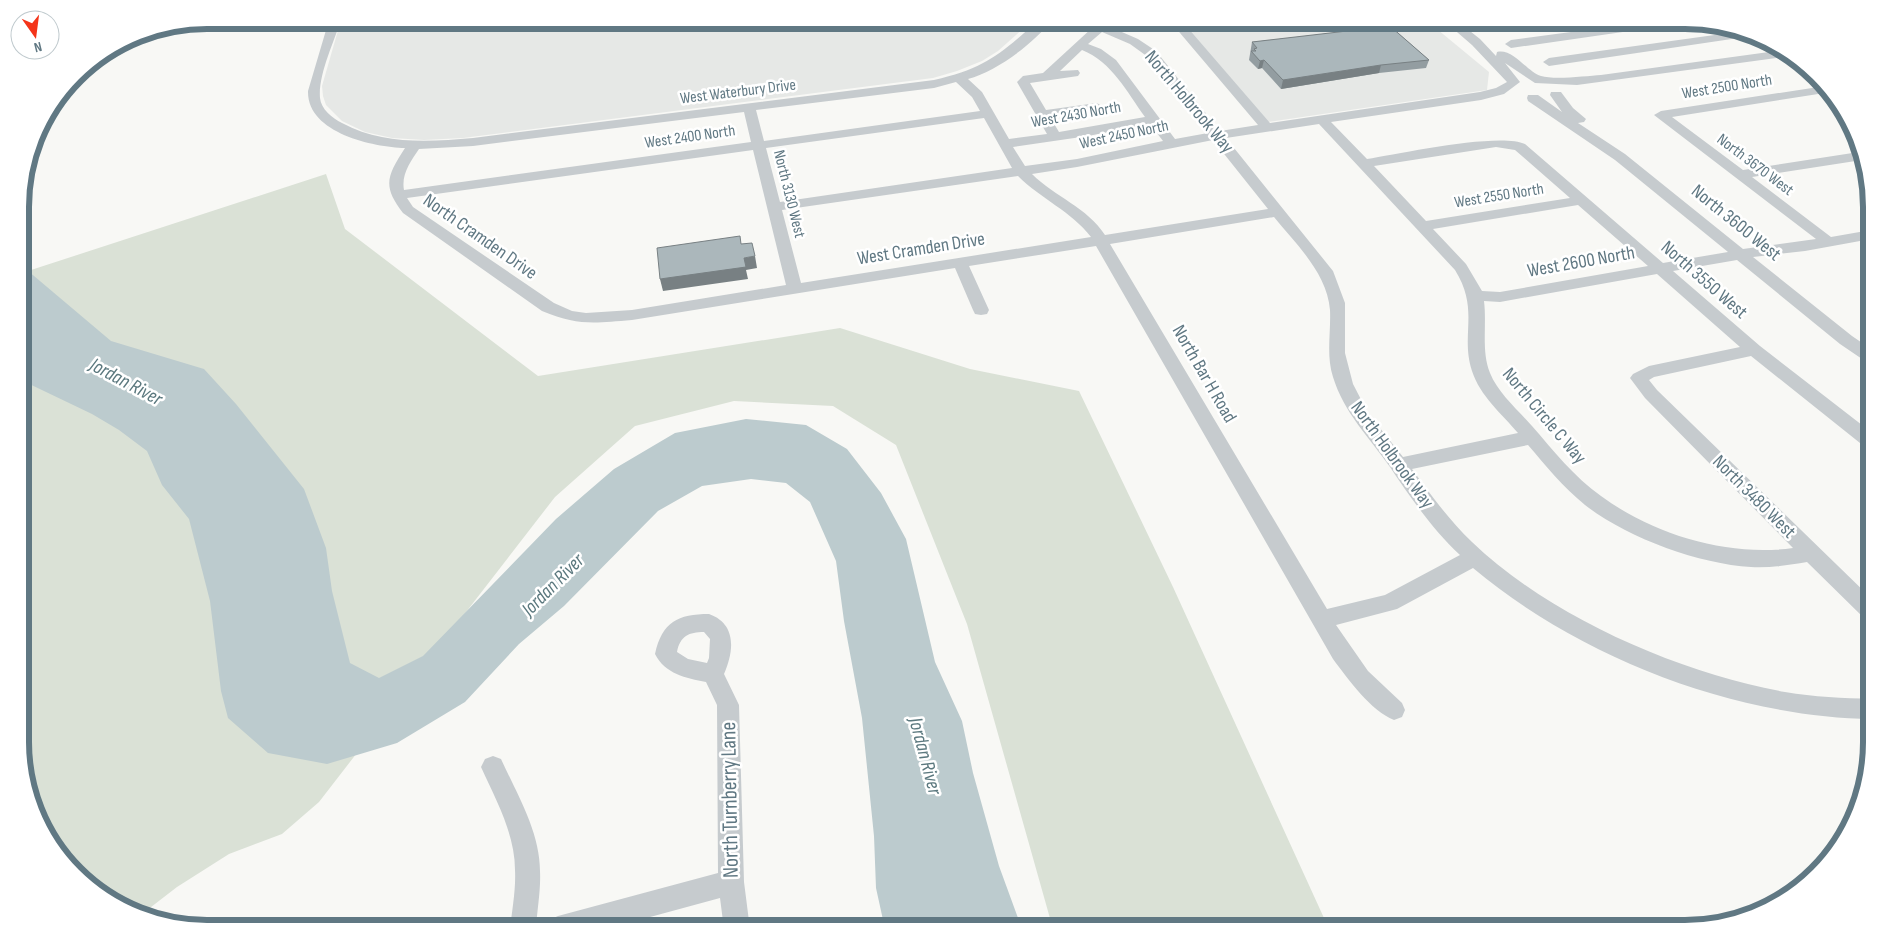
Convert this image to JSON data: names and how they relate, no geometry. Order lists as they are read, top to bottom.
{
  "streets": {
    "street": [
      "West 2500 North",
      "West Waterbury Drive",
      "North Holbrook Way",
      "West 2430 North",
      "West 2450 North",
      "West 2400 North",
      "North 3670 West",
      "North 3130 West",
      "West 2550 North",
      "North 3600 West",
      "North Cramden Drive",
      "West Cramden Drive",
      "West 2600 North",
      "North 3550 West",
      "North Bar H Road",
      "North Circle C Way",
      "North 3480 West",
      "North Turnberry Lane"
    ]
  },
  "crossings": [
    ["West 2500 North", "North 3670 West"],
    ["West Waterbury Drive", "North 3130 West"],
    ["West Waterbury Drive", "North Cramden Drive"],
    ["West Waterbury Drive", "North Bar H Road"],
    ["North Holbrook Way", "West 2450 North"],
    ["North Holbrook Way", "West Cramden Drive"],
    ["West 2430 North", "North Bar H Road"],
    ["West 2450 North", "North 3130 West"],
    ["West 2450 North", "North 3600 West"],
    ["West 2450 North", "North Bar H Road"],
    ["West 2450 North", "North Circle C Way"],
    ["West 2400 North", "North 3130 West"],
    ["West 2400 North", "North Cramden Drive"],
    ["West 2400 North", "North Bar H Road"],
    ["North 3670 West", "West 2600 North"],
    ["North 3130 West", "West Cramden Drive"],
    ["West 2550 North", "North 3550 West"],
    ["West 2550 North", "North Circle C Way"],
    ["North 3600 West", "West 2600 North"],
    ["North Cramden Drive", "West Cramden Drive"],
    ["West Cramden Drive", "North Bar H Road"],
    ["West 2600 North", "North 3550 West"],
    ["West 2600 North", "North Circle C Way"],
    ["North 3550 West", "North Circle C Way"],
    ["North 3550 West", "North 3480 West"],
    ["North Circle C Way", "North 3480 West"]
  ],
  "water": ["Jordan River"],
  "north": "bottom"
}
